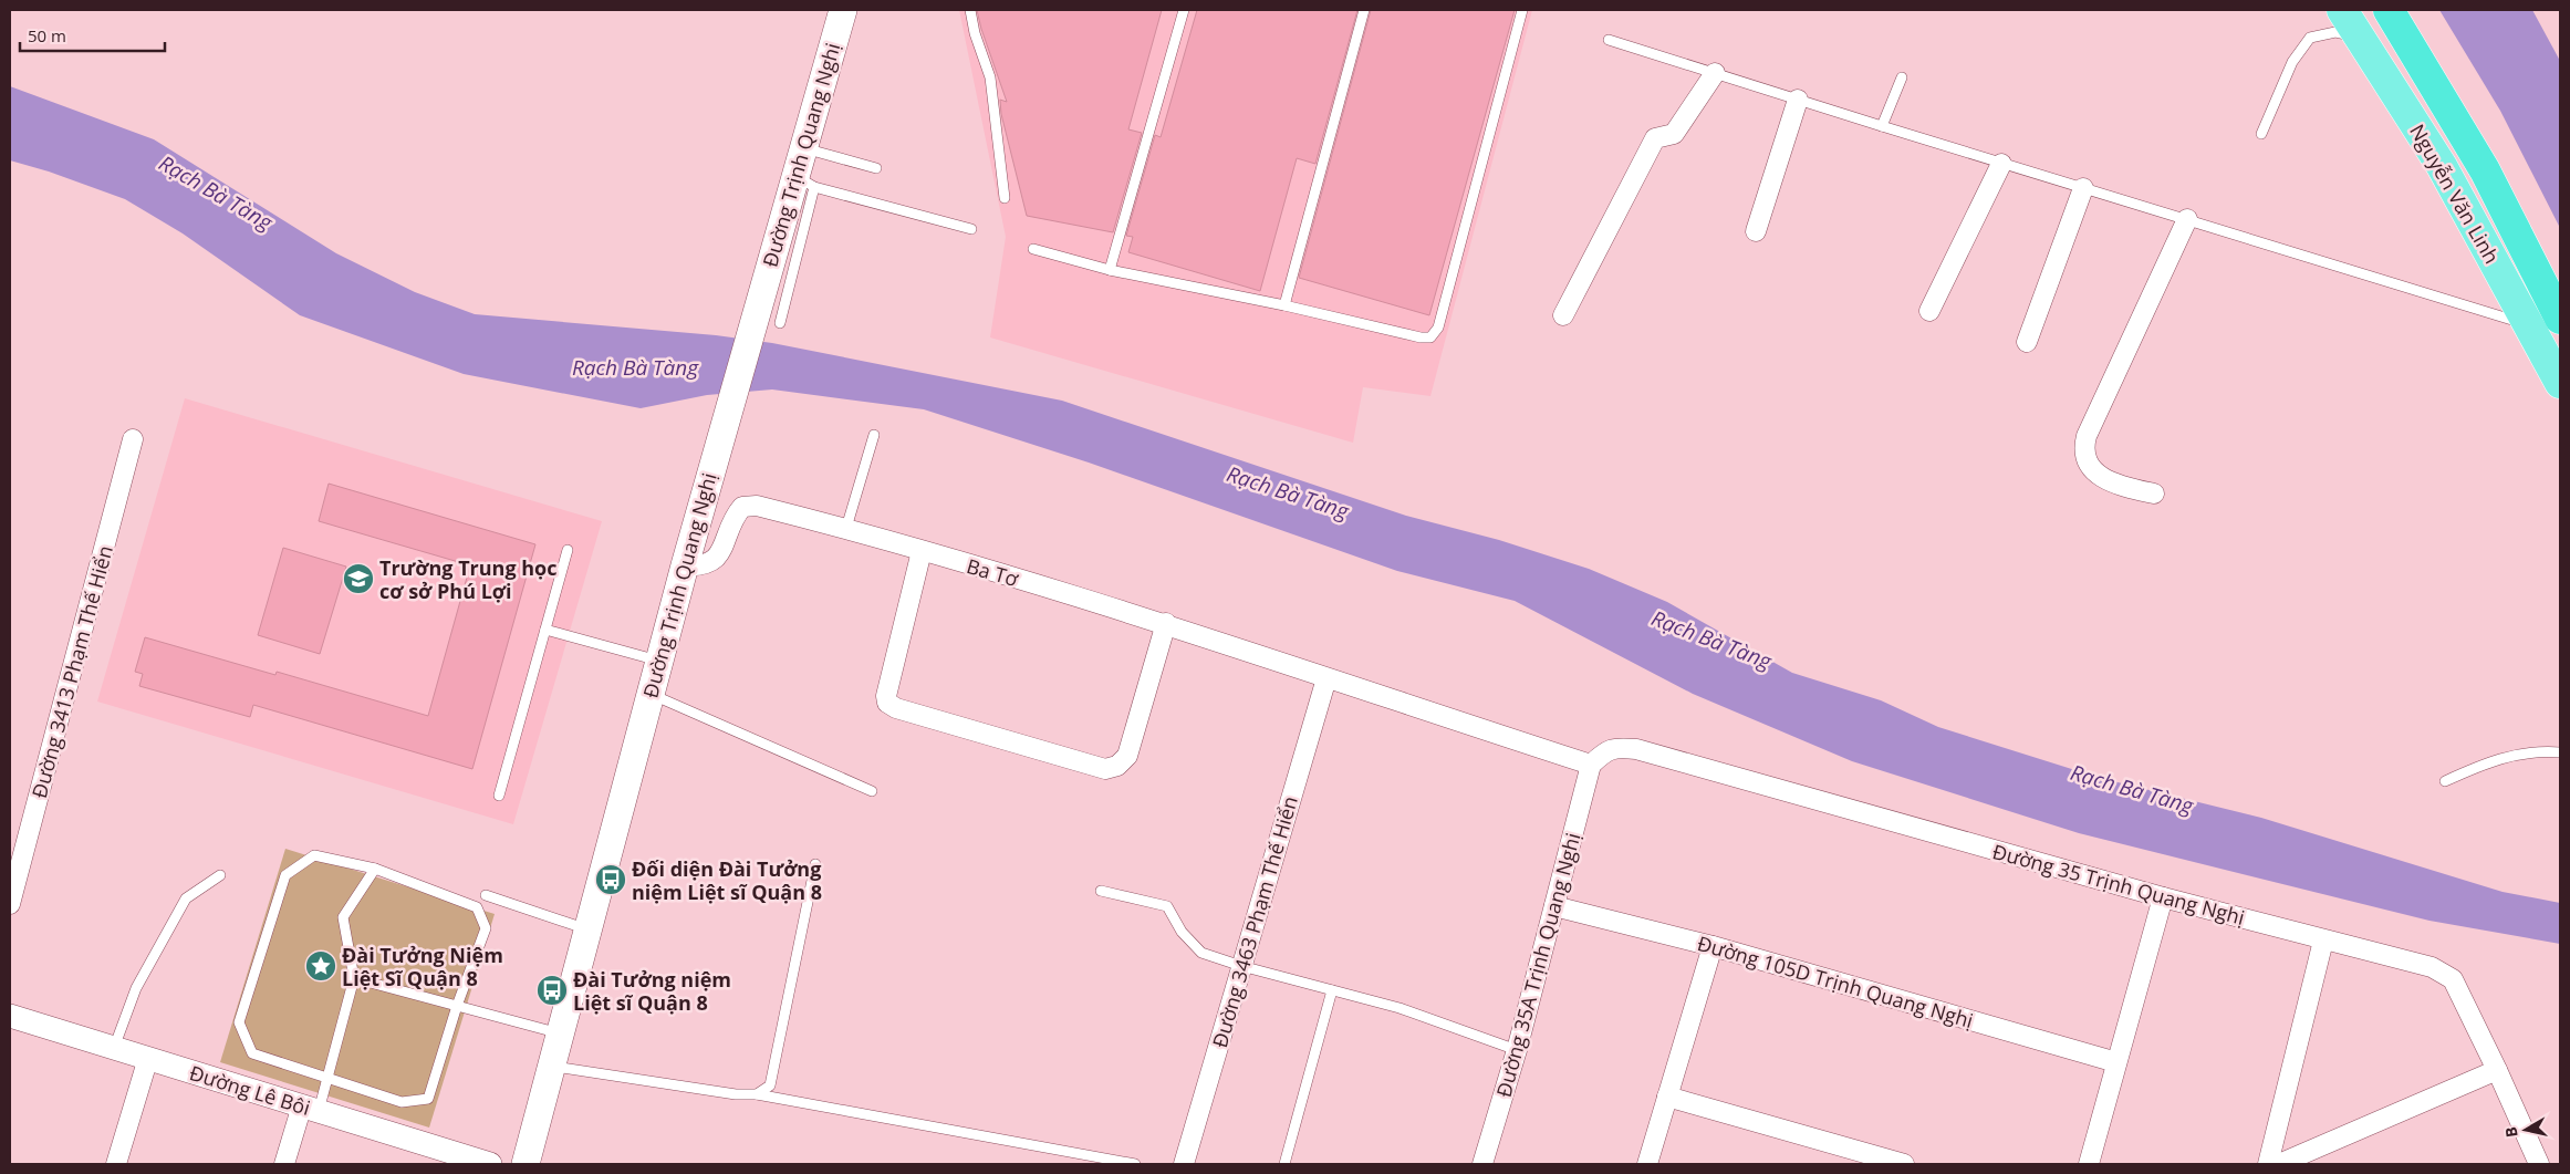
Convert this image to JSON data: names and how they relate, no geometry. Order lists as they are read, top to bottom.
{
  "streets": {
    "highway": ["Nguyễn Văn Linh"],
    "main road": ["Đường Trịnh Quang Nghị"],
    "street": [
      "Ba Tơ",
      "Đường 3413 Phạm Thế Hiển",
      "Đường 35 Trịnh Quang Nghị",
      "Đường 3463 Phạm Thế Hiển",
      "Đường 35A Trịnh Quang Nghị",
      "Đường 105D Trịnh Quang Nghị",
      "Đường Lê Bôi"
    ]
  },
  "crossings": [
    ["Đường Trịnh Quang Nghị", "Ba Tơ"],
    ["Ba Tơ", "Đường 35 Trịnh Quang Nghị"],
    ["Ba Tơ", "Đường 3463 Phạm Thế Hiển"],
    ["Ba Tơ", "Đường 35A Trịnh Quang Nghị"],
    ["Đường 35 Trịnh Quang Nghị", "Đường 35A Trịnh Quang Nghị"],
    ["Đường 35A Trịnh Quang Nghị", "Đường 105D Trịnh Quang Nghị"]
  ],
  "water": ["Rạch Bà Tàng"],
  "places": {
    "school or university": ["Trường Trung học cơ sở Phú Lợi"],
    "bus stop": ["Đối diện Đài Tưởng niệm Liệt sĩ Quận 8", "Đài Tưởng niệm Liệt sĩ Quận 8"],
    "place": ["Đài Tưởng Niệm Liệt Sĩ Quận 8"]
  },
  "scale_bar": "50 m",
  "north": "left"
}
